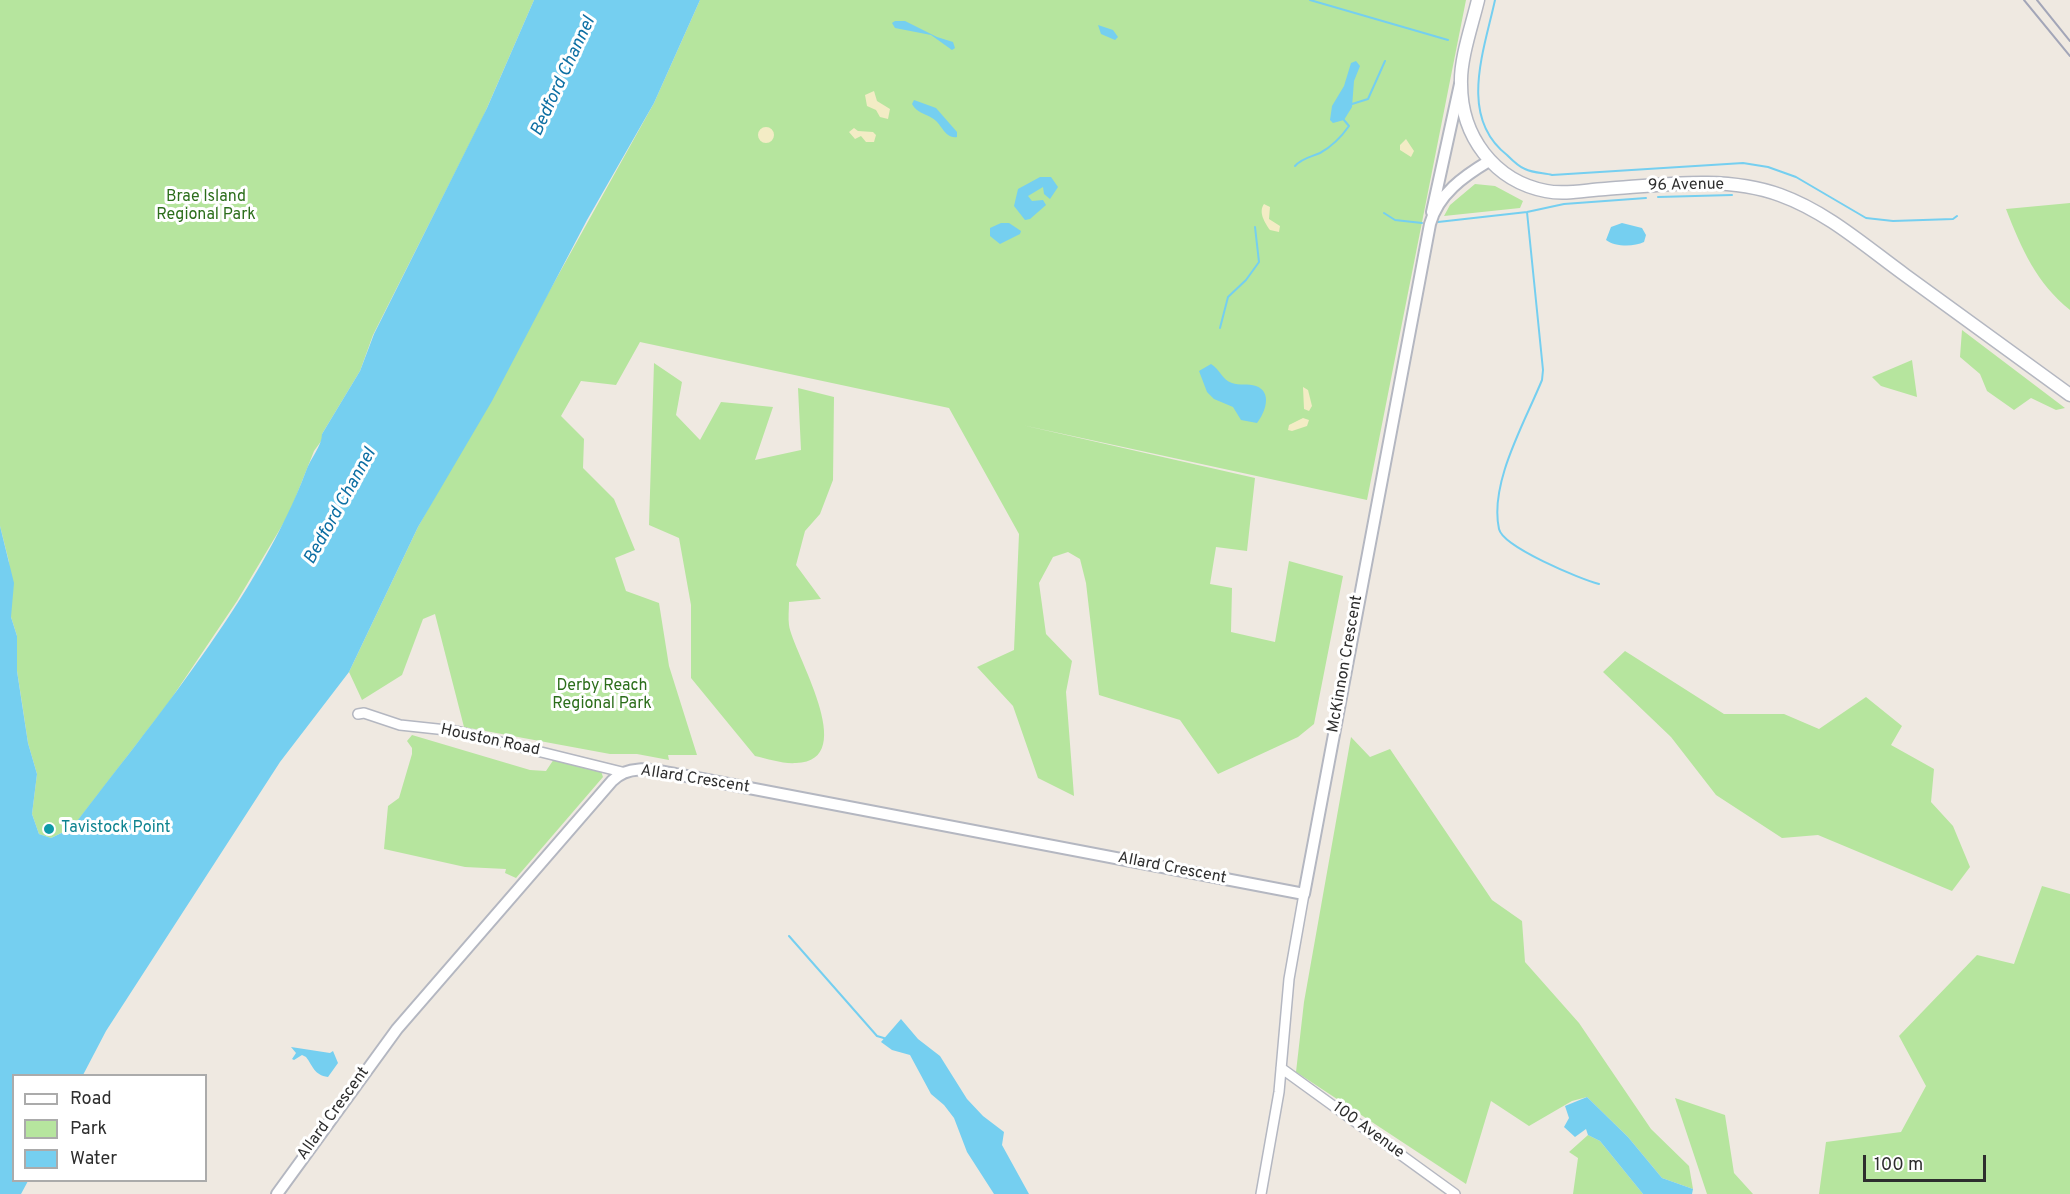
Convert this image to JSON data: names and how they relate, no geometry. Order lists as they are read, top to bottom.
{
  "streets": {
    "main road": ["96 Avenue"],
    "street": [
      "McKinnon Crescent",
      "Houston Road",
      "Allard Crescent",
      "100 Avenue"
    ]
  },
  "crossings": [
    ["96 Avenue", "McKinnon Crescent"],
    ["McKinnon Crescent", "Allard Crescent"],
    ["McKinnon Crescent", "100 Avenue"],
    ["Houston Road", "Allard Crescent"]
  ],
  "water": ["Bedford Channel"],
  "parks": ["Brae Island Regional Park", "Derby Reach Regional Park"],
  "places": ["Tavistock Point"],
  "legend": ["Road", "Park", "Water"],
  "scale_bar": "100 m"
}
